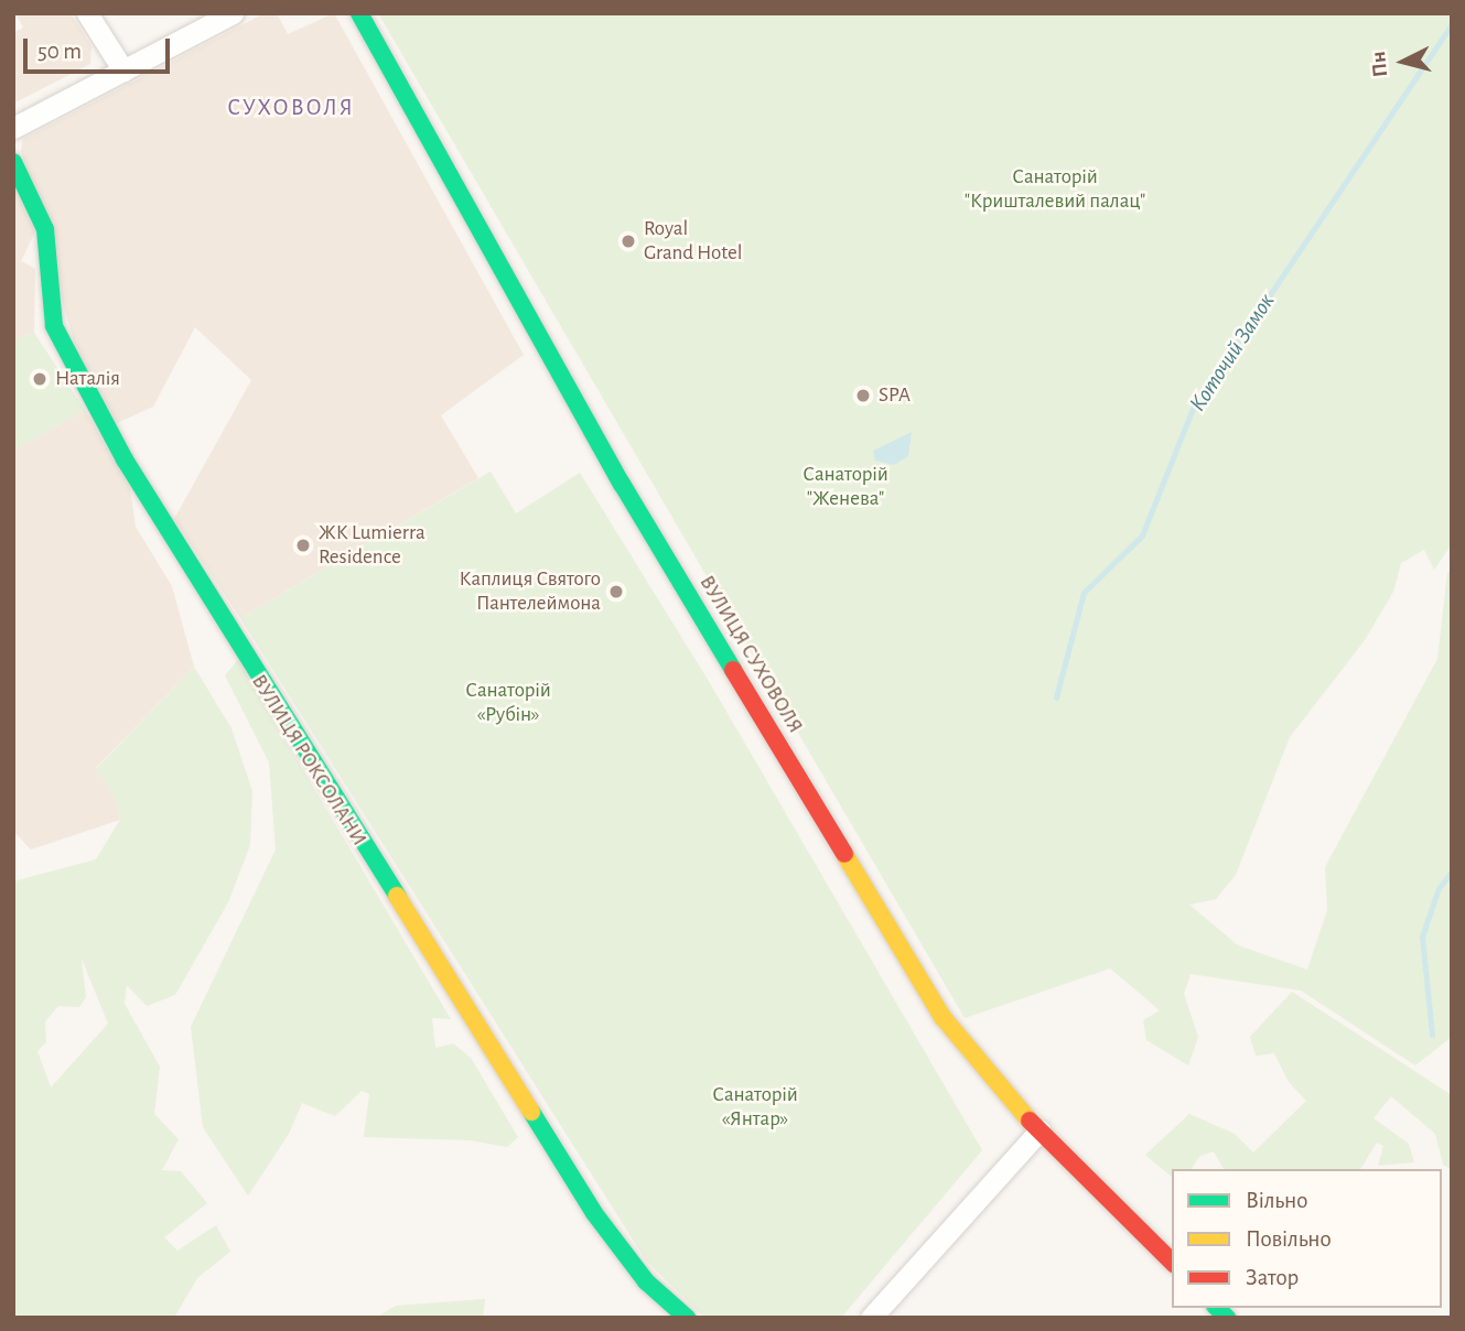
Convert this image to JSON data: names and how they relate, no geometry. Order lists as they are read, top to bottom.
{
  "streets": {
    "street": ["ВУЛИЦЯ СУХОВОЛЯ", "ВУЛИЦЯ РОКСОЛАНИ"]
  },
  "districts": ["СУХОВОЛЯ"],
  "water": ["Коточий Замок"],
  "parks": [
    "Санаторій \"Кришталевий палац\"",
    "Санаторій \"Женева\"",
    "Санаторій «Рубін»",
    "Санаторій «Янтар»"
  ],
  "places": [
    "Royal Grand Hotel",
    "Наталія",
    "SPA",
    "ЖК Lumierra Residence",
    "Каплиця Святого Пантелеймона"
  ],
  "legend": ["Вільно", "Повільно", "Затор"],
  "scale_bar": "50 m",
  "north": "left"
}
